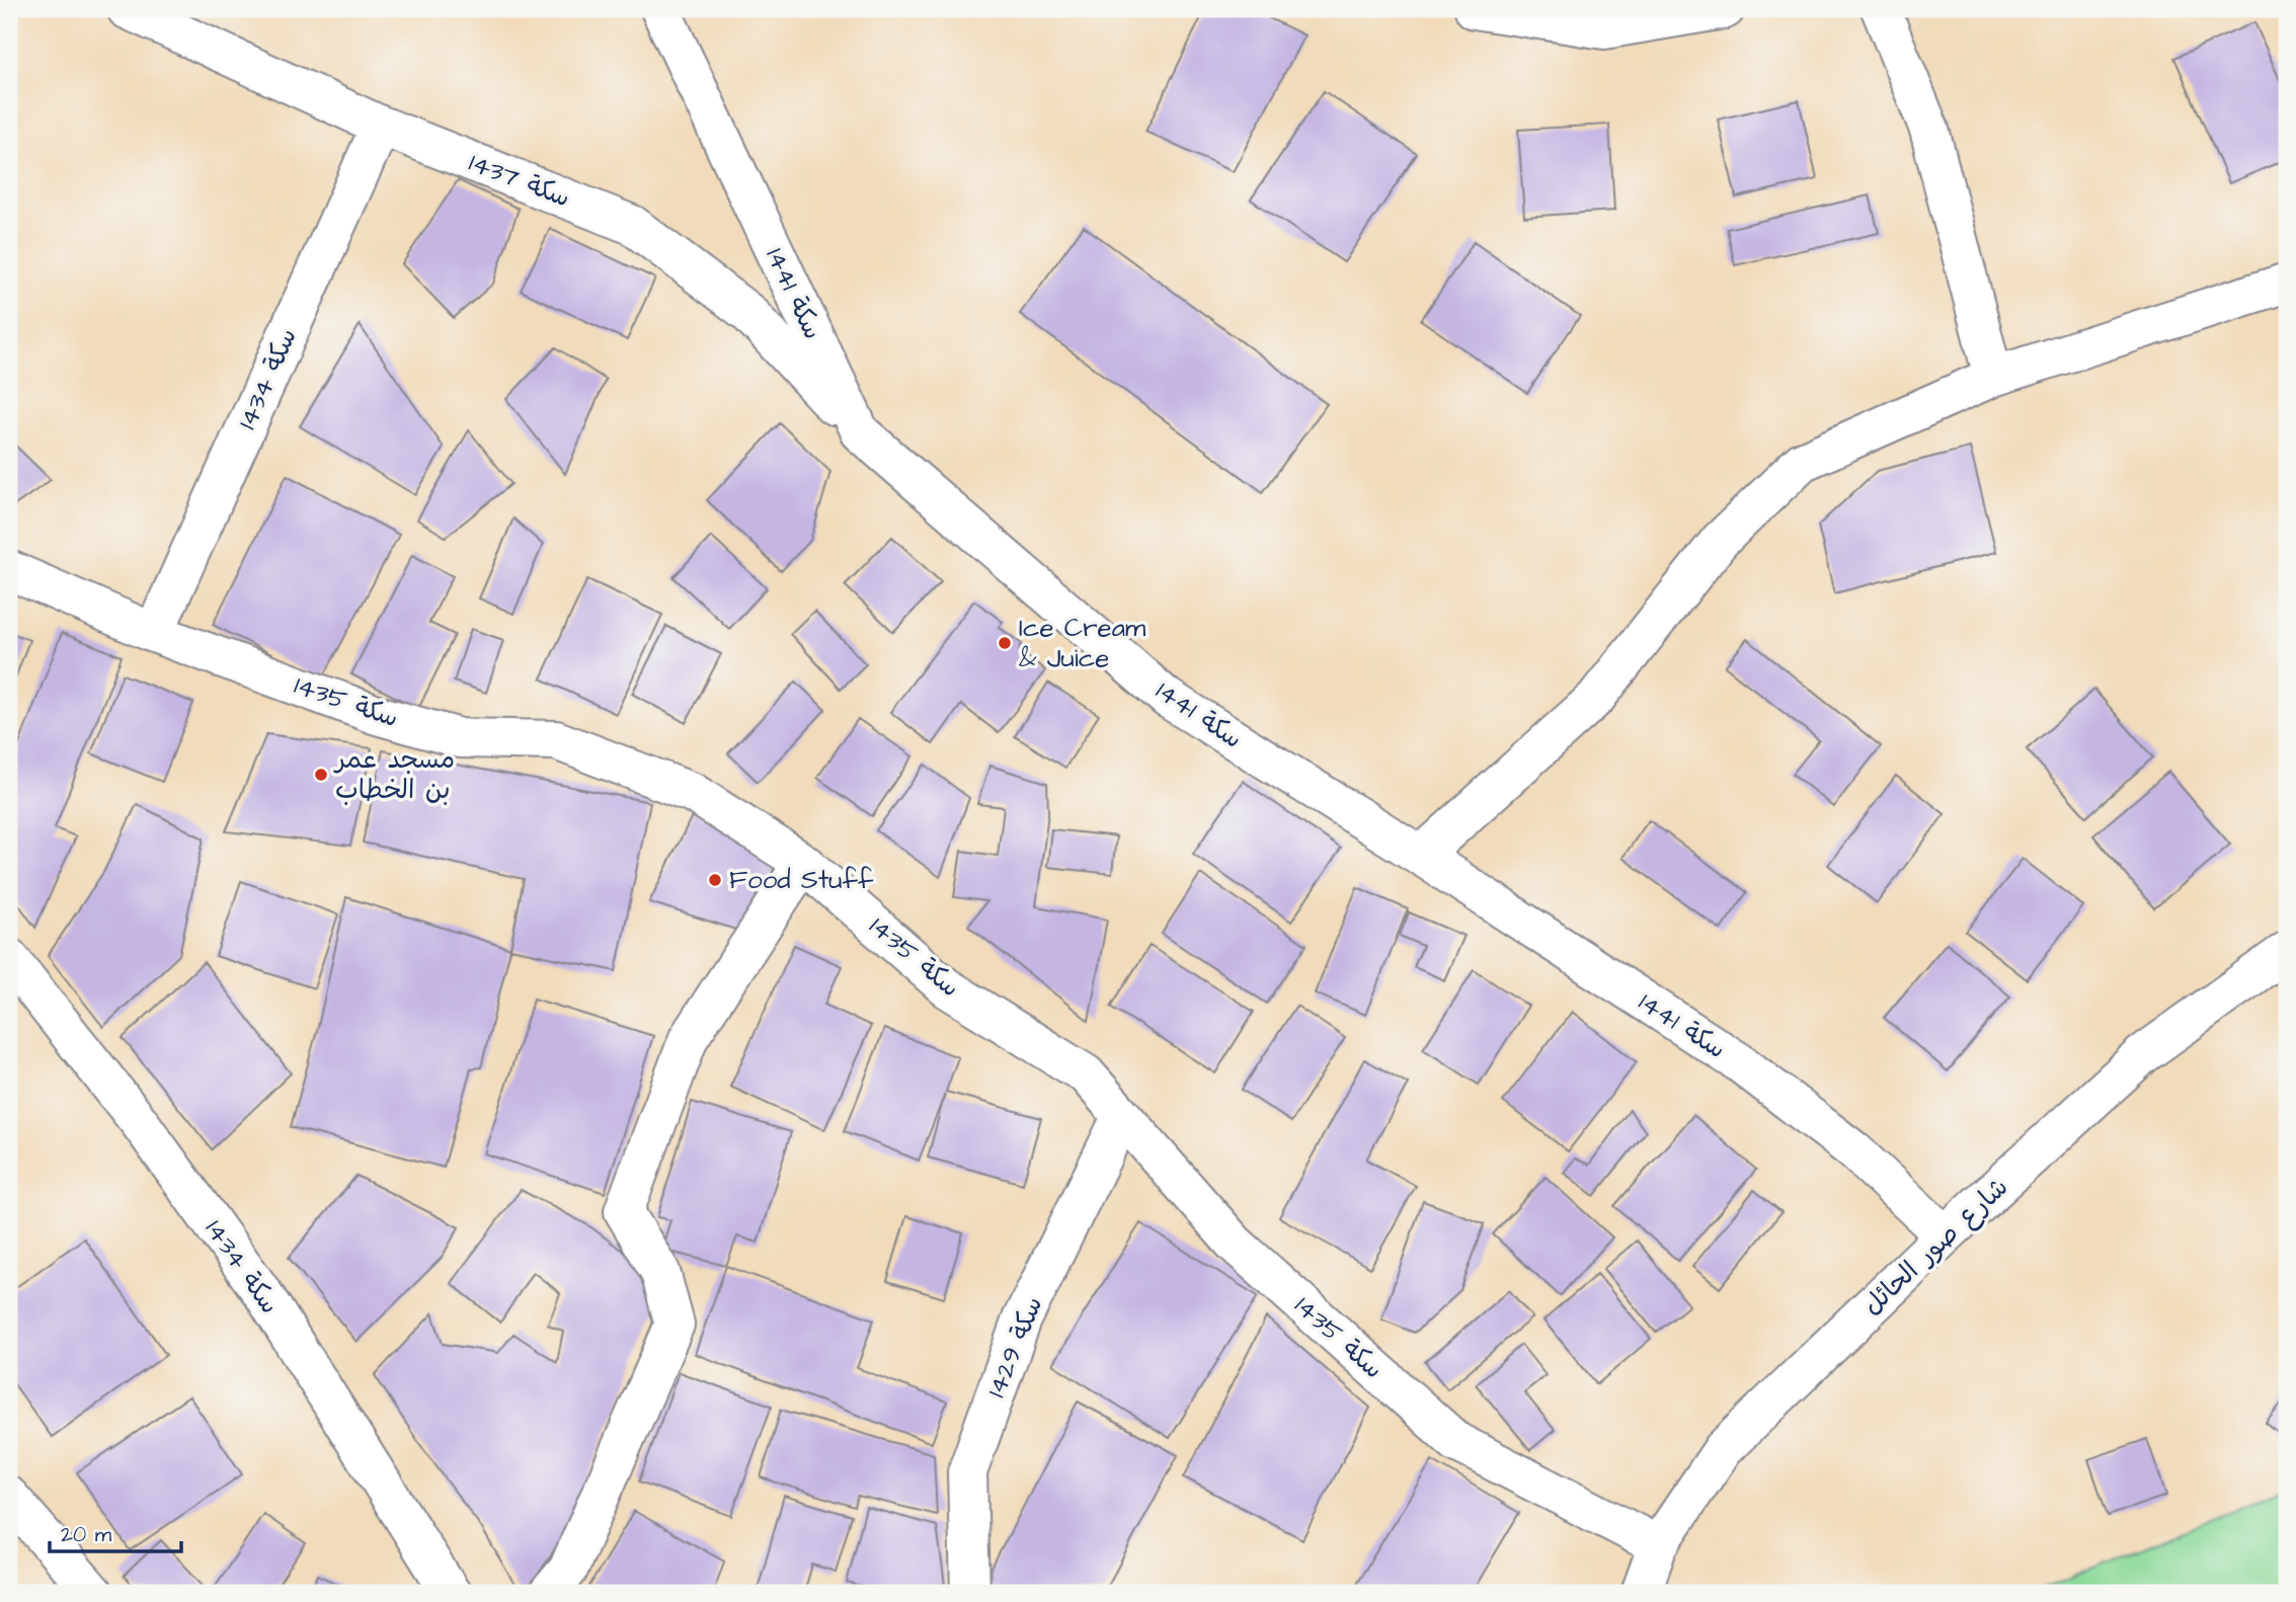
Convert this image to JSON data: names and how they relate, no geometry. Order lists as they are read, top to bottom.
{
  "streets": {
    "street": [
      "سكة 1437",
      "سكة 1441",
      "سكة 1434",
      "سكة 1435",
      "شارع صور الحائل",
      "سكة 1429"
    ]
  },
  "crossings": [
    ["سكة 1437", "سكة 1441"],
    ["سكة 1437", "سكة 1434"],
    ["سكة 1441", "شارع صور الحائل"],
    ["سكة 1434", "سكة 1435"],
    ["سكة 1435", "شارع صور الحائل"],
    ["سكة 1435", "سكة 1429"]
  ],
  "places": ["Ice Cream & Juice", "مسجد عمر بن الخطاب", "Food Stuff"],
  "scale_bar": "20 m"
}
